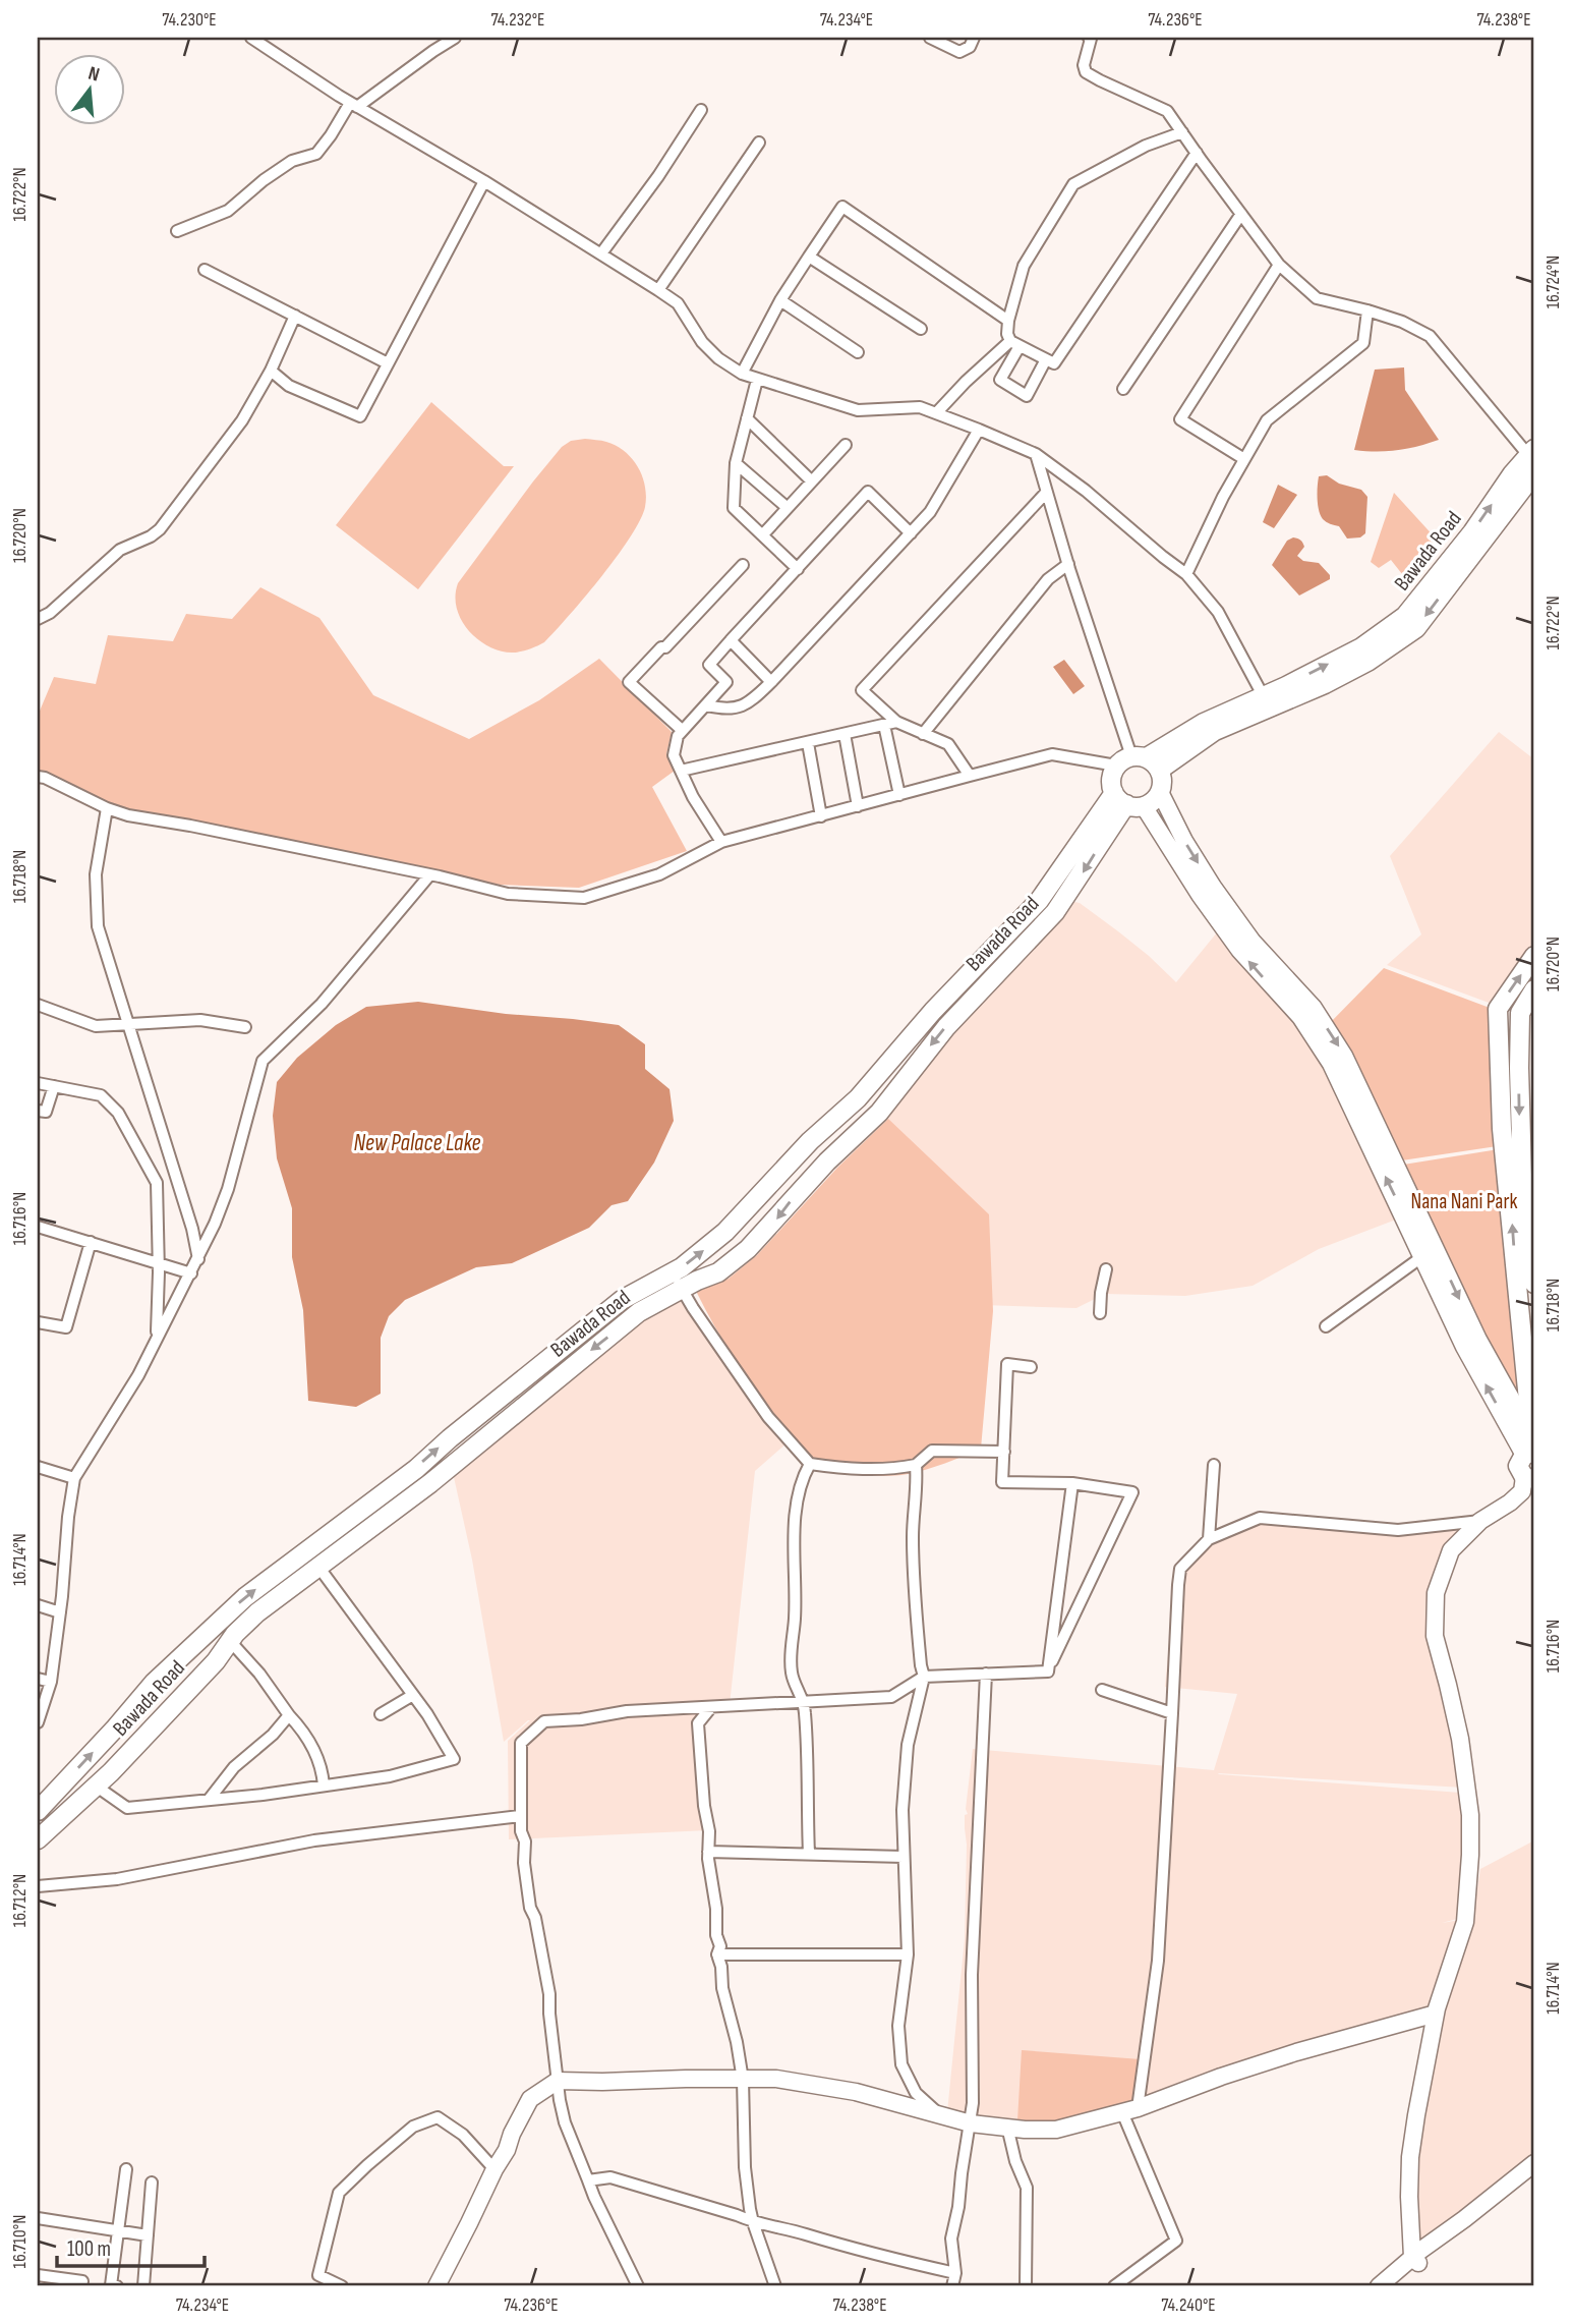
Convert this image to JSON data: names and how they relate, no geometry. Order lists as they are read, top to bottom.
{
  "streets": {
    "main road": ["Bawada Road"]
  },
  "water": ["New Palace Lake"],
  "parks": ["Nana Nani Park"],
  "scale_bar": "100 m",
  "north": "top",
  "coordinates": [
    "74.230°E",
    "74.232°E",
    "74.234°E",
    "74.236°E",
    "74.238°E",
    "16.722°N",
    "16.724°N",
    "16.720°N",
    "16.718°N",
    "16.716°N",
    "16.714°N",
    "16.712°N",
    "16.710°N",
    "74.240°E"
  ]
}
